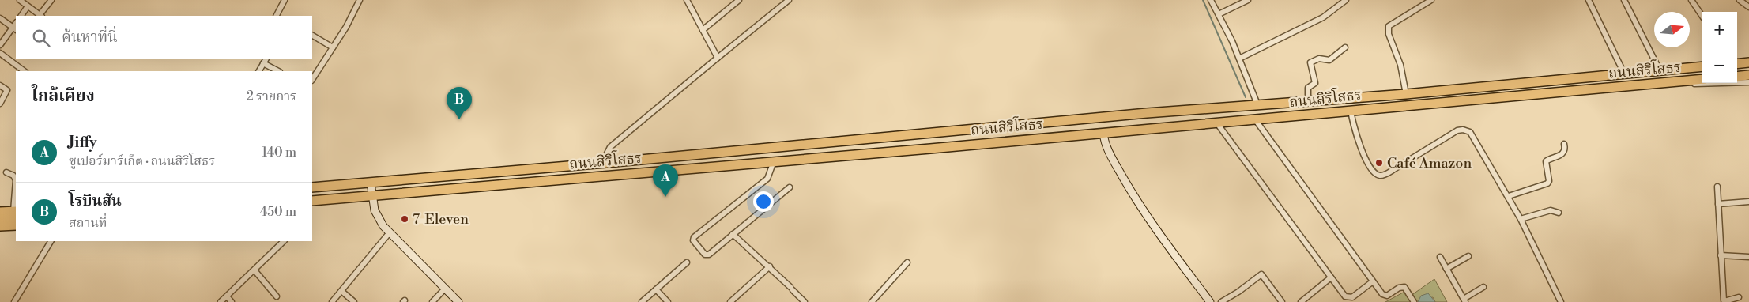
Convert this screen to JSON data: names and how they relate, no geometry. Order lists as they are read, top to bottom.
{
  "streets": {
    "highway": ["ถนนสิริโสธร"]
  },
  "places": ["Café Amazon", "7-Eleven"],
  "north": "right",
  "page": {
    "map_buttons": ["+", "−"],
    "search": "ค้นหาที่นี่",
    "heading": ["ใกล้เคียง", "2 รายการ"],
    "pins": ["B", "A"],
    "list": [
      {
        "mark": "A",
        "name": "Jiffy",
        "note": "ซูเปอร์มาร์เก็ต · ถนนสิริโสธร",
        "value": "140 m"
      },
      {
        "mark": "B",
        "name": "โรบินสัน",
        "note": "สถานที่",
        "value": "450 m"
      }
    ]
  }
}
